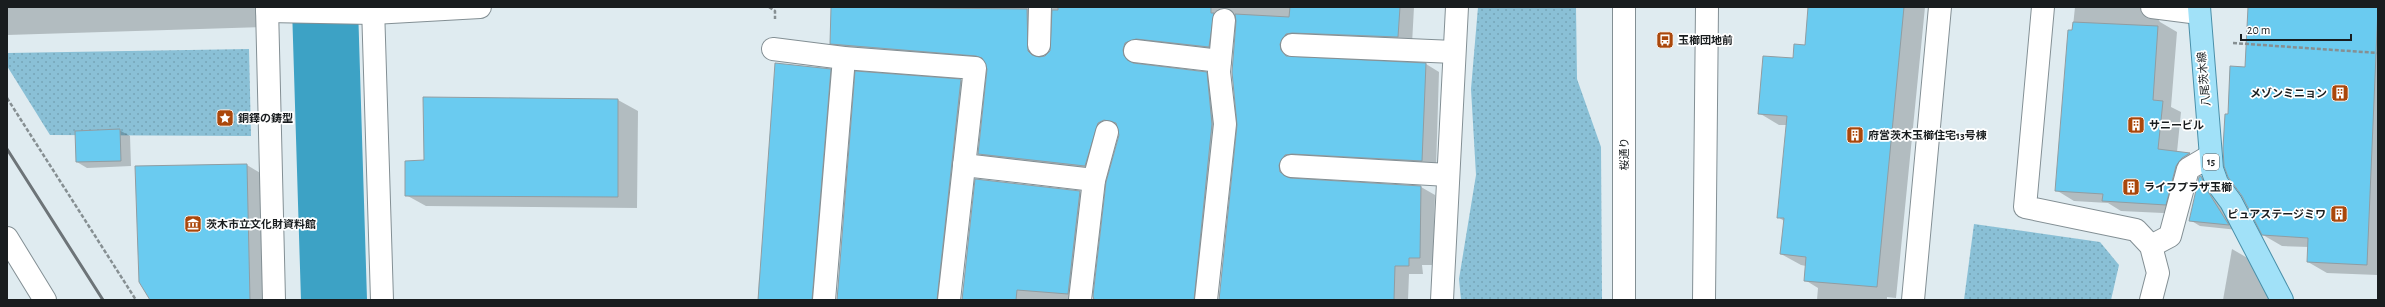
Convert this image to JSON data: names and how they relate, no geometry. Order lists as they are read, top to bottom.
{
  "streets": {
    "main road": ["八尾茨木線", "15"],
    "street": ["桜通り"]
  },
  "places": {
    "bus stop": ["玉櫛団地前"],
    "building": [
      "メゾンミニョン",
      "サニービル",
      "府営茨木玉櫛住宅13号棟",
      "ライフプラザ玉櫛",
      "ピュアステージミワ"
    ],
    "place": ["銅鐸の鋳型"],
    "museum": ["茨木市立文化財資料館"]
  },
  "scale_bar": "20 m"
}
